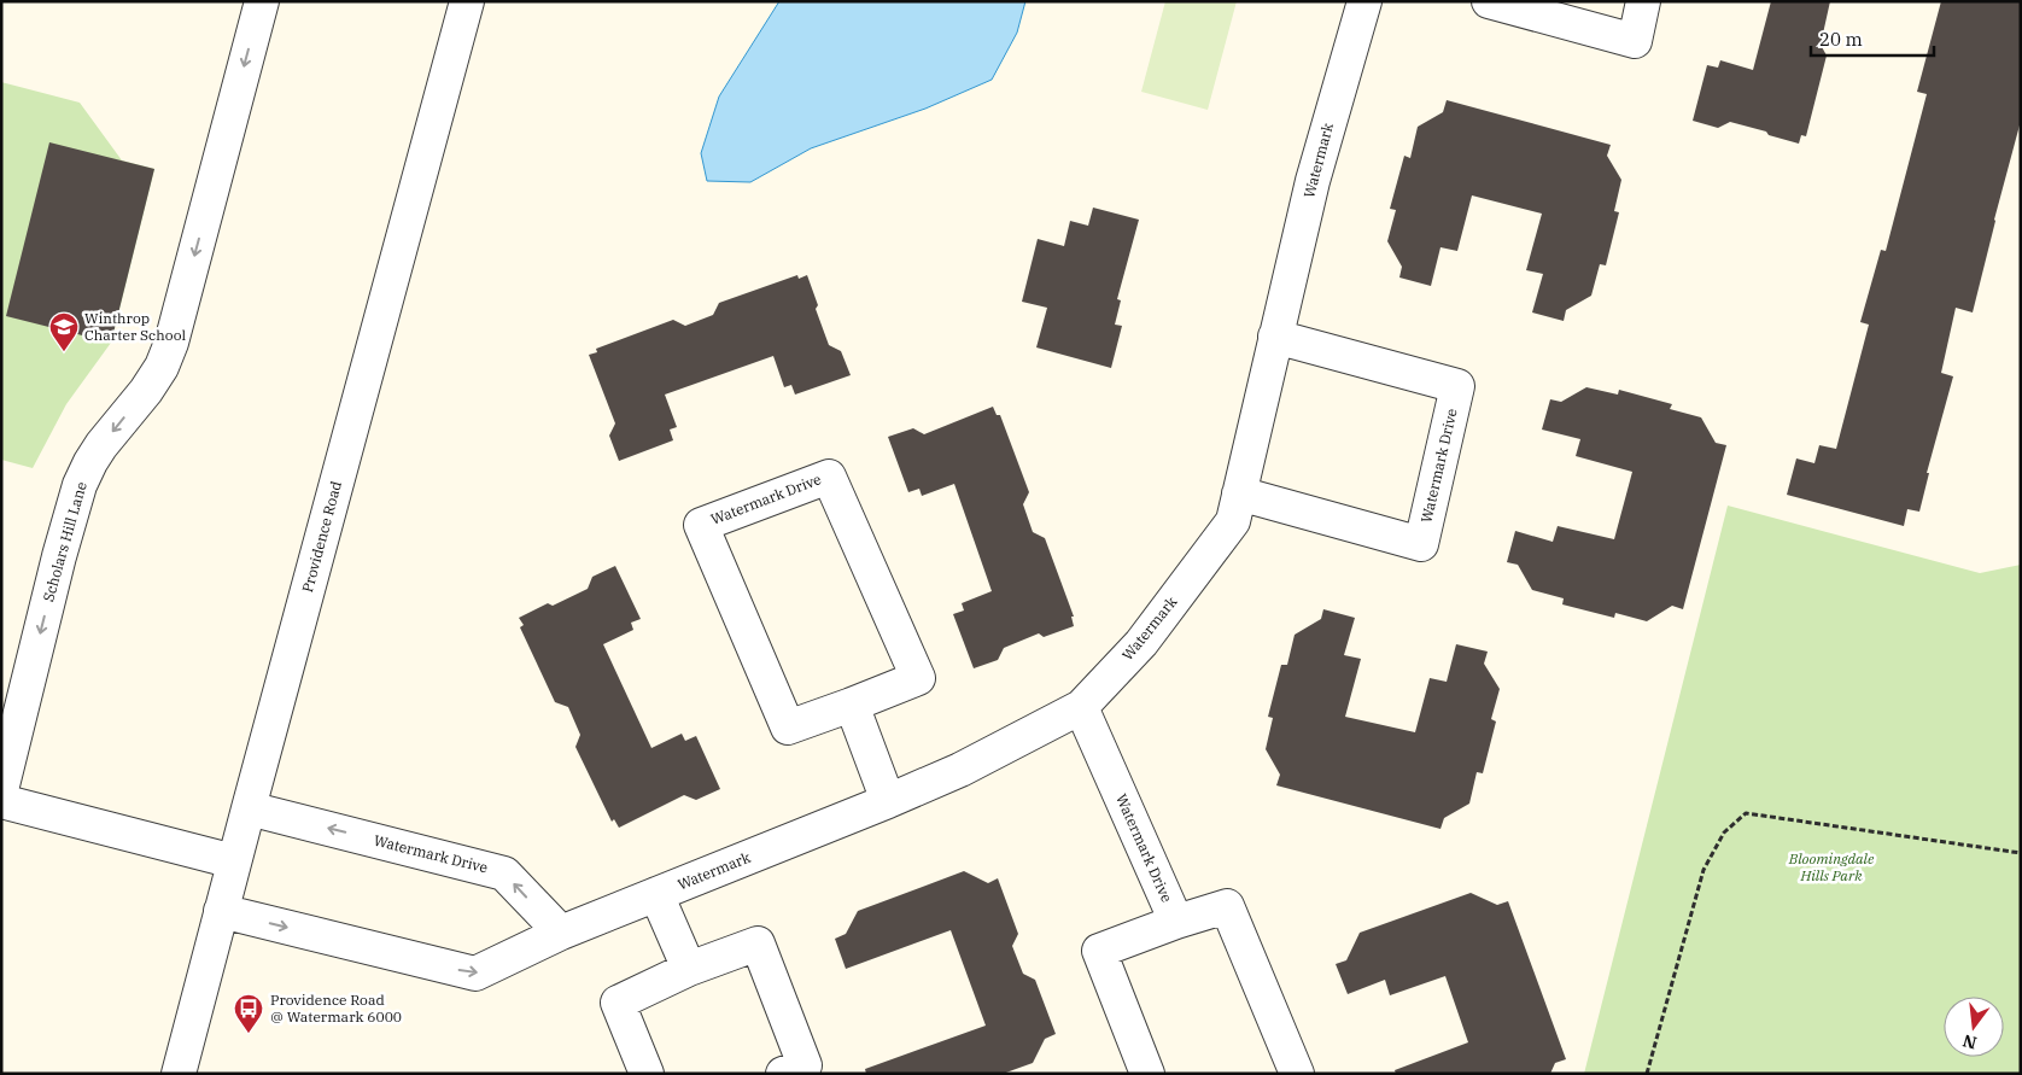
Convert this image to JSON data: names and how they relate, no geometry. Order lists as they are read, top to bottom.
{
  "streets": {
    "street": [
      "Watermark",
      "Watermark Drive",
      "Providence Road",
      "Scholars Hill Lane"
    ]
  },
  "crossings": [
    ["Watermark", "Watermark Drive"],
    ["Watermark Drive", "Providence Road"]
  ],
  "one_way": ["Scholars Hill Lane"],
  "parks": ["Bloomingdale Hills Park"],
  "places": {
    "school or university": ["Winthrop Charter School"],
    "bus stop": ["Providence Road @ Watermark 6000"]
  },
  "scale_bar": "20 m",
  "north": "bottom"
}
